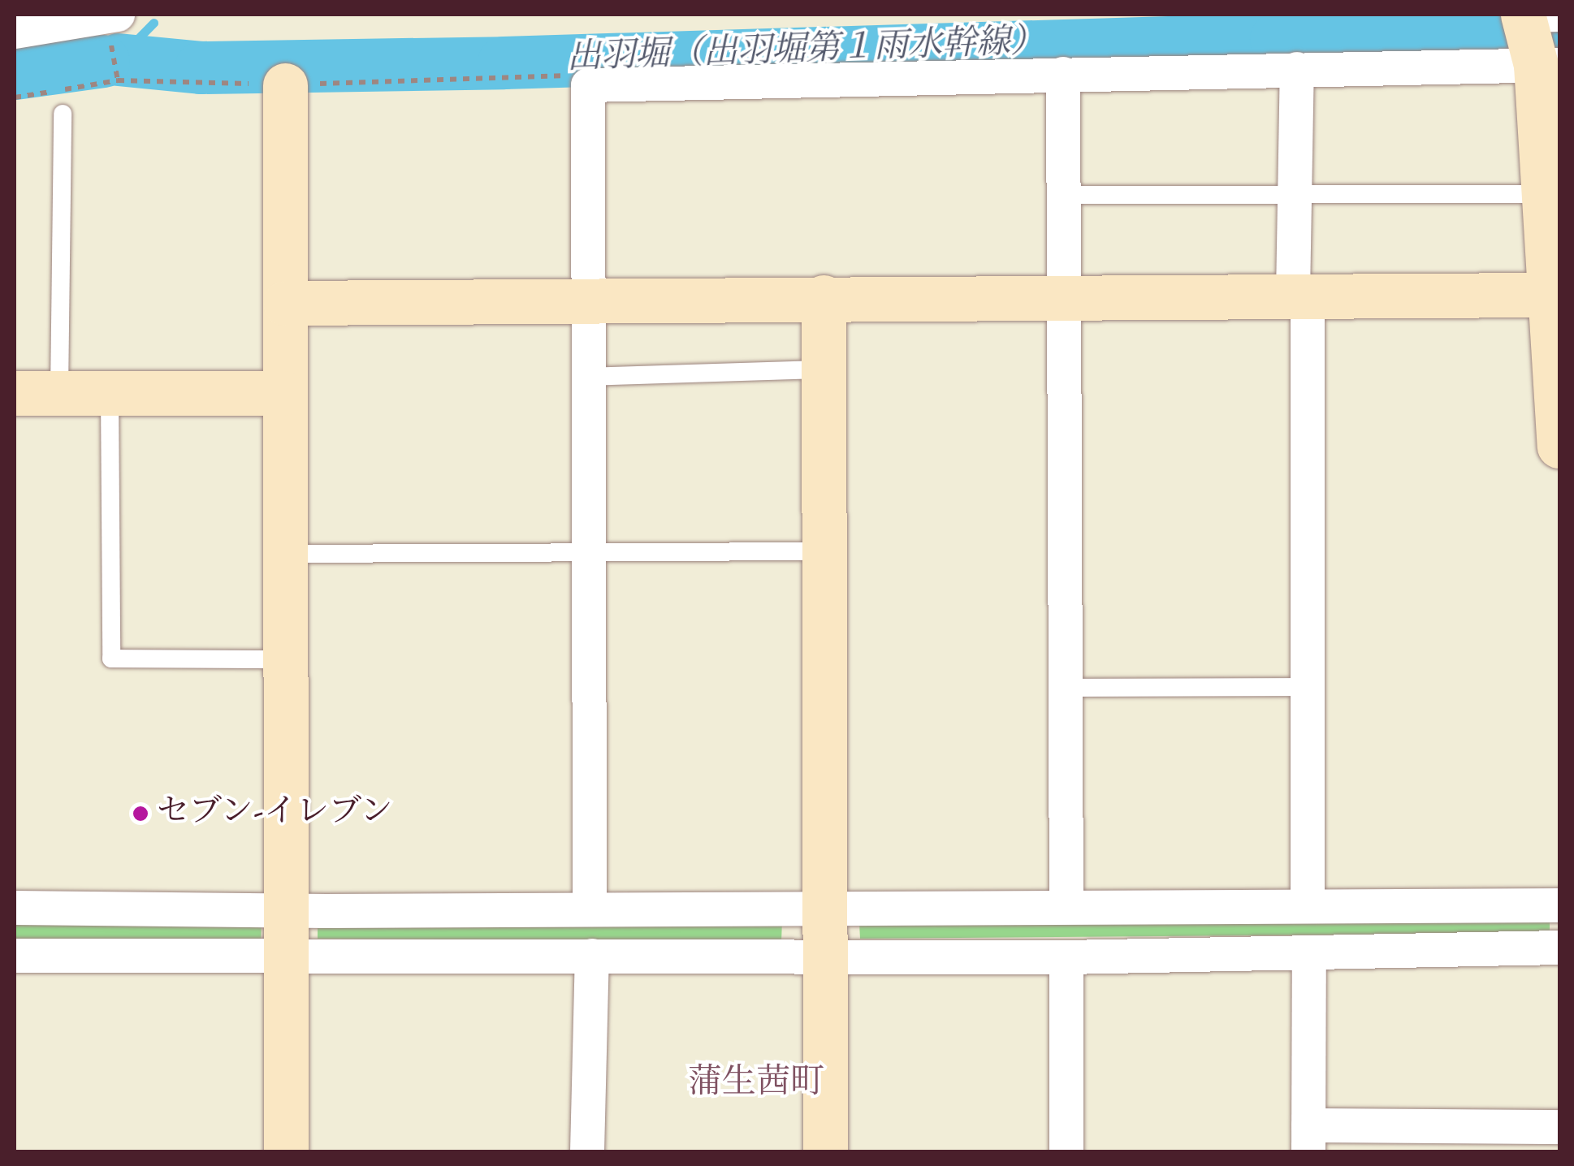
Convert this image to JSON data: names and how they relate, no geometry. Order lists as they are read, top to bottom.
{
  "districts": ["蒲生茜町"],
  "water": ["出羽堀（出羽堀第１雨水幹線）"],
  "places": ["セブン-イレブン"]
}
